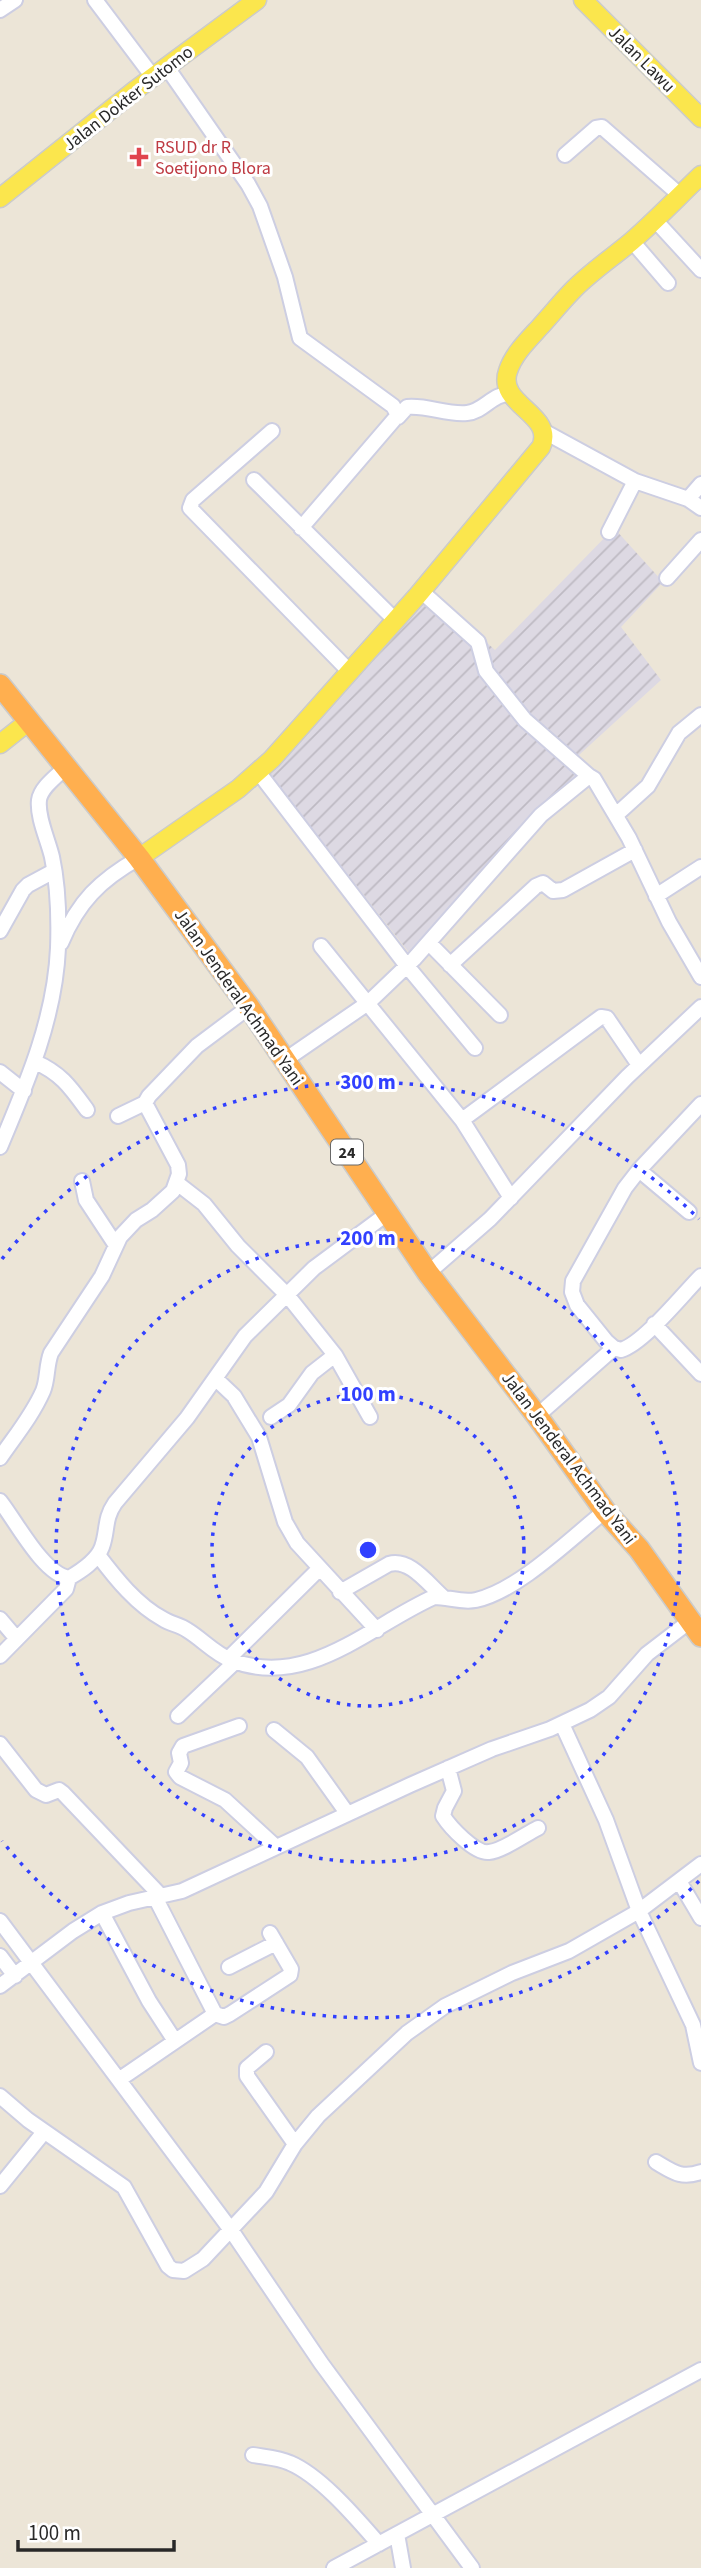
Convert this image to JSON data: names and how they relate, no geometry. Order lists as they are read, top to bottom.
{
  "streets": {
    "highway": ["Jalan Jenderal Achmad Yani", "24"],
    "main road": ["Jalan Lawu", "Jalan Dokter Sutomo"]
  },
  "places": {
    "health": ["RSUD dr R Soetijono Blora"]
  },
  "scale_bar": "100 m",
  "rings": ["300 m", "200 m", "100 m"]
}
